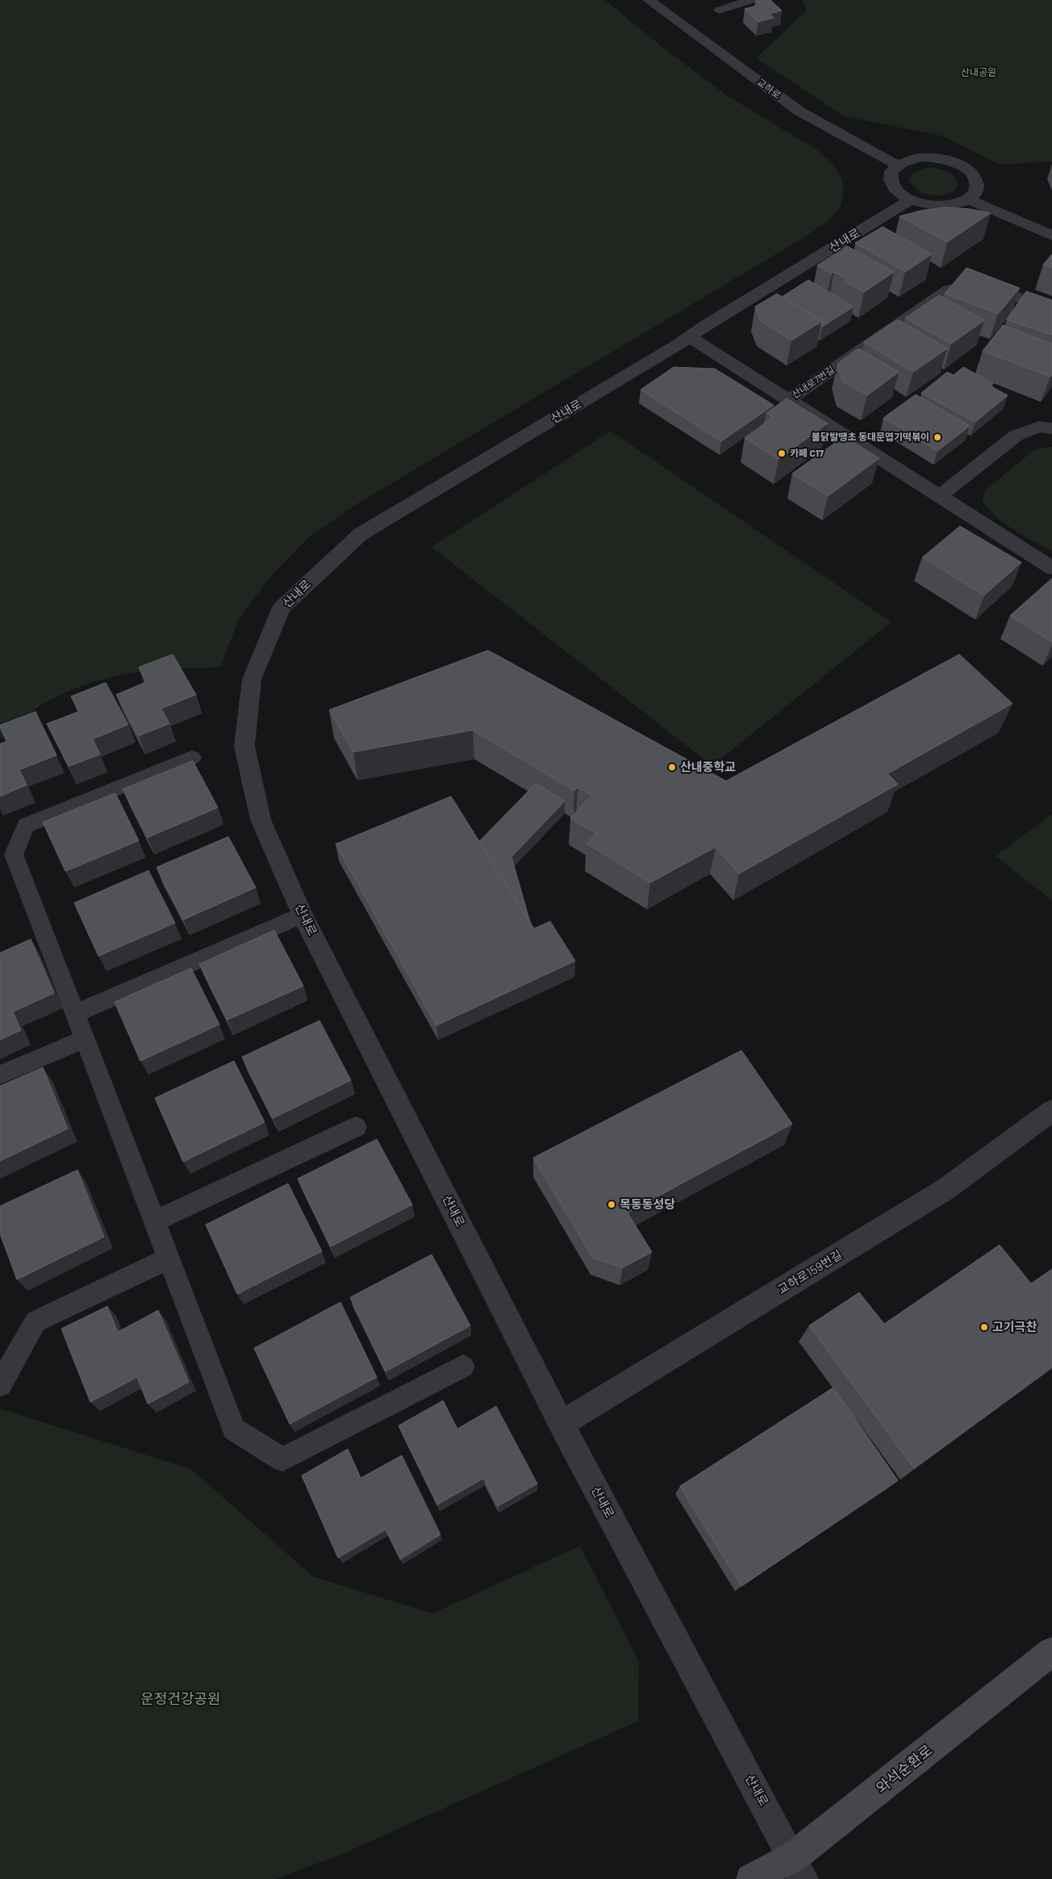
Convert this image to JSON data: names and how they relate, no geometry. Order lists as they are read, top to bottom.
{
  "streets": {
    "street": [
      "교하로",
      "산내로",
      "산내로7번길",
      "교하로159번길",
      "와석순환로"
    ]
  },
  "crossings": [
    ["교하로", "산내로"],
    ["산내로", "산내로7번길"],
    ["산내로", "교하로159번길"],
    ["산내로", "와석순환로"]
  ],
  "parks": ["산내공원", "운정건강공원"],
  "places": [
    "불닭발땡초 동대문엽기떡볶이",
    "카페 C17",
    "산내중학교",
    "목동동성당",
    "고기극찬"
  ]
}
